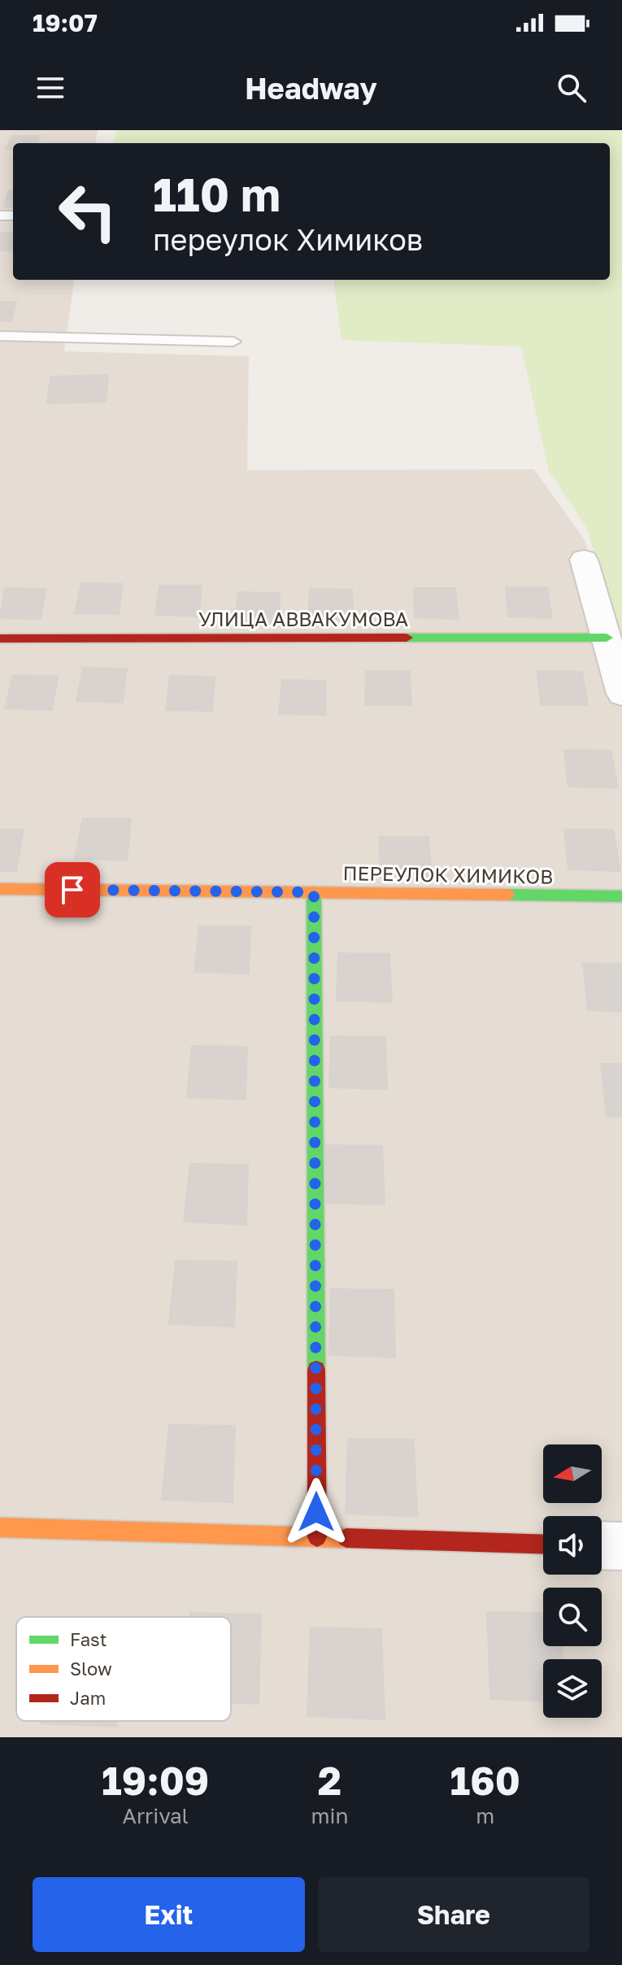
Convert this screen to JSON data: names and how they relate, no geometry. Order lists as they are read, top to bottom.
{
  "streets": {
    "street": ["УЛИЦА АВВАКУМОВА", "ПЕРЕУЛОК ХИМИКОВ"]
  },
  "legend": ["Fast", "Slow", "Jam"],
  "north": "left",
  "page": {
    "status": "19:07",
    "header": "Headway",
    "turn": ["110 m", "переулок Химиков"],
    "eta": [
      "19:09",
      "Arrival",
      "2",
      "min",
      "160",
      "m"
    ],
    "buttons": ["Exit", "Share"]
  }
}
